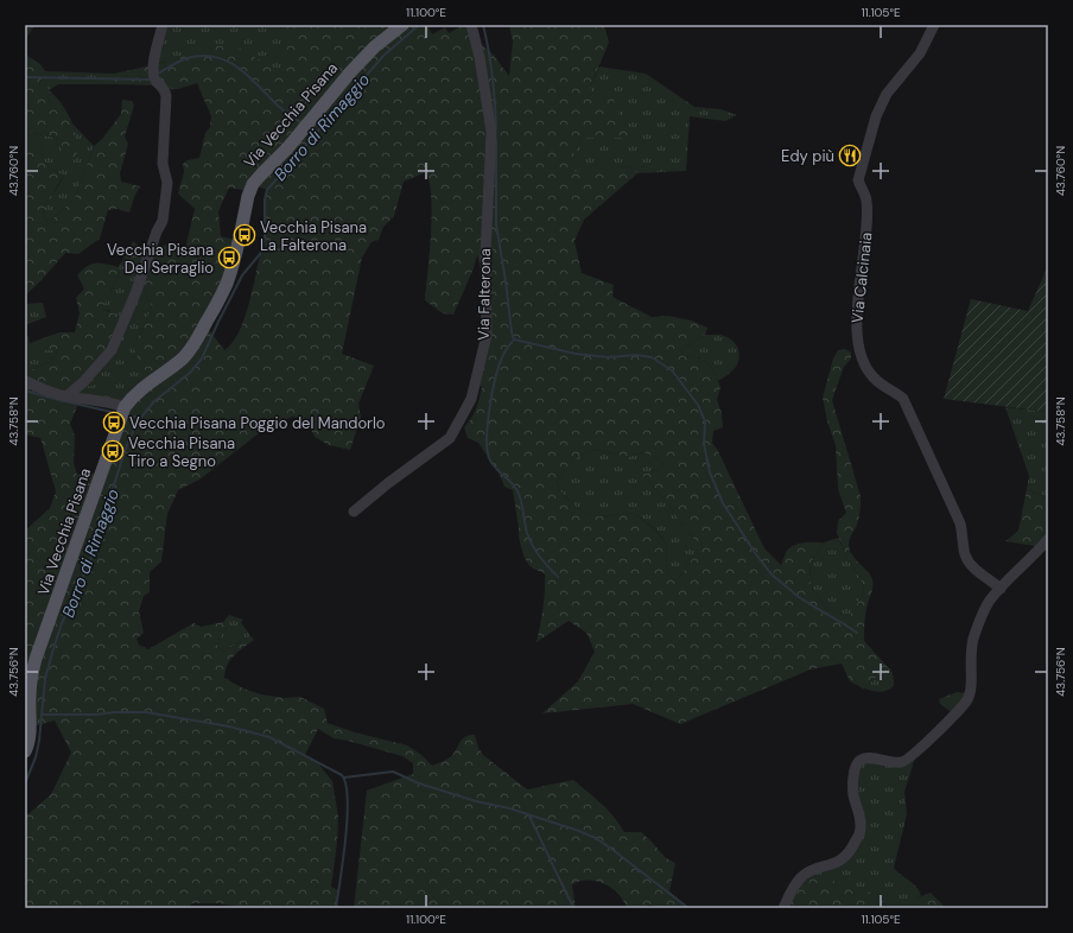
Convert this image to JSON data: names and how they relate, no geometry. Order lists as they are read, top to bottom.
{
  "streets": {
    "main road": ["Via Vecchia Pisana"],
    "street": ["Via Calcinaia", "Via Falterona"]
  },
  "water": ["Borro di Rimaggio"],
  "places": {
    "restaurant": ["Edy più"],
    "bus stop": [
      "Vecchia Pisana La Falterona",
      "Vecchia Pisana Del Serraglio",
      "Vecchia Pisana Poggio del Mandorlo",
      "Vecchia Pisana Tiro a Segno"
    ]
  },
  "coordinates": [
    "11.100°E",
    "11.105°E",
    "43.760°N",
    "43.758°N",
    "43.756°N"
  ]
}
